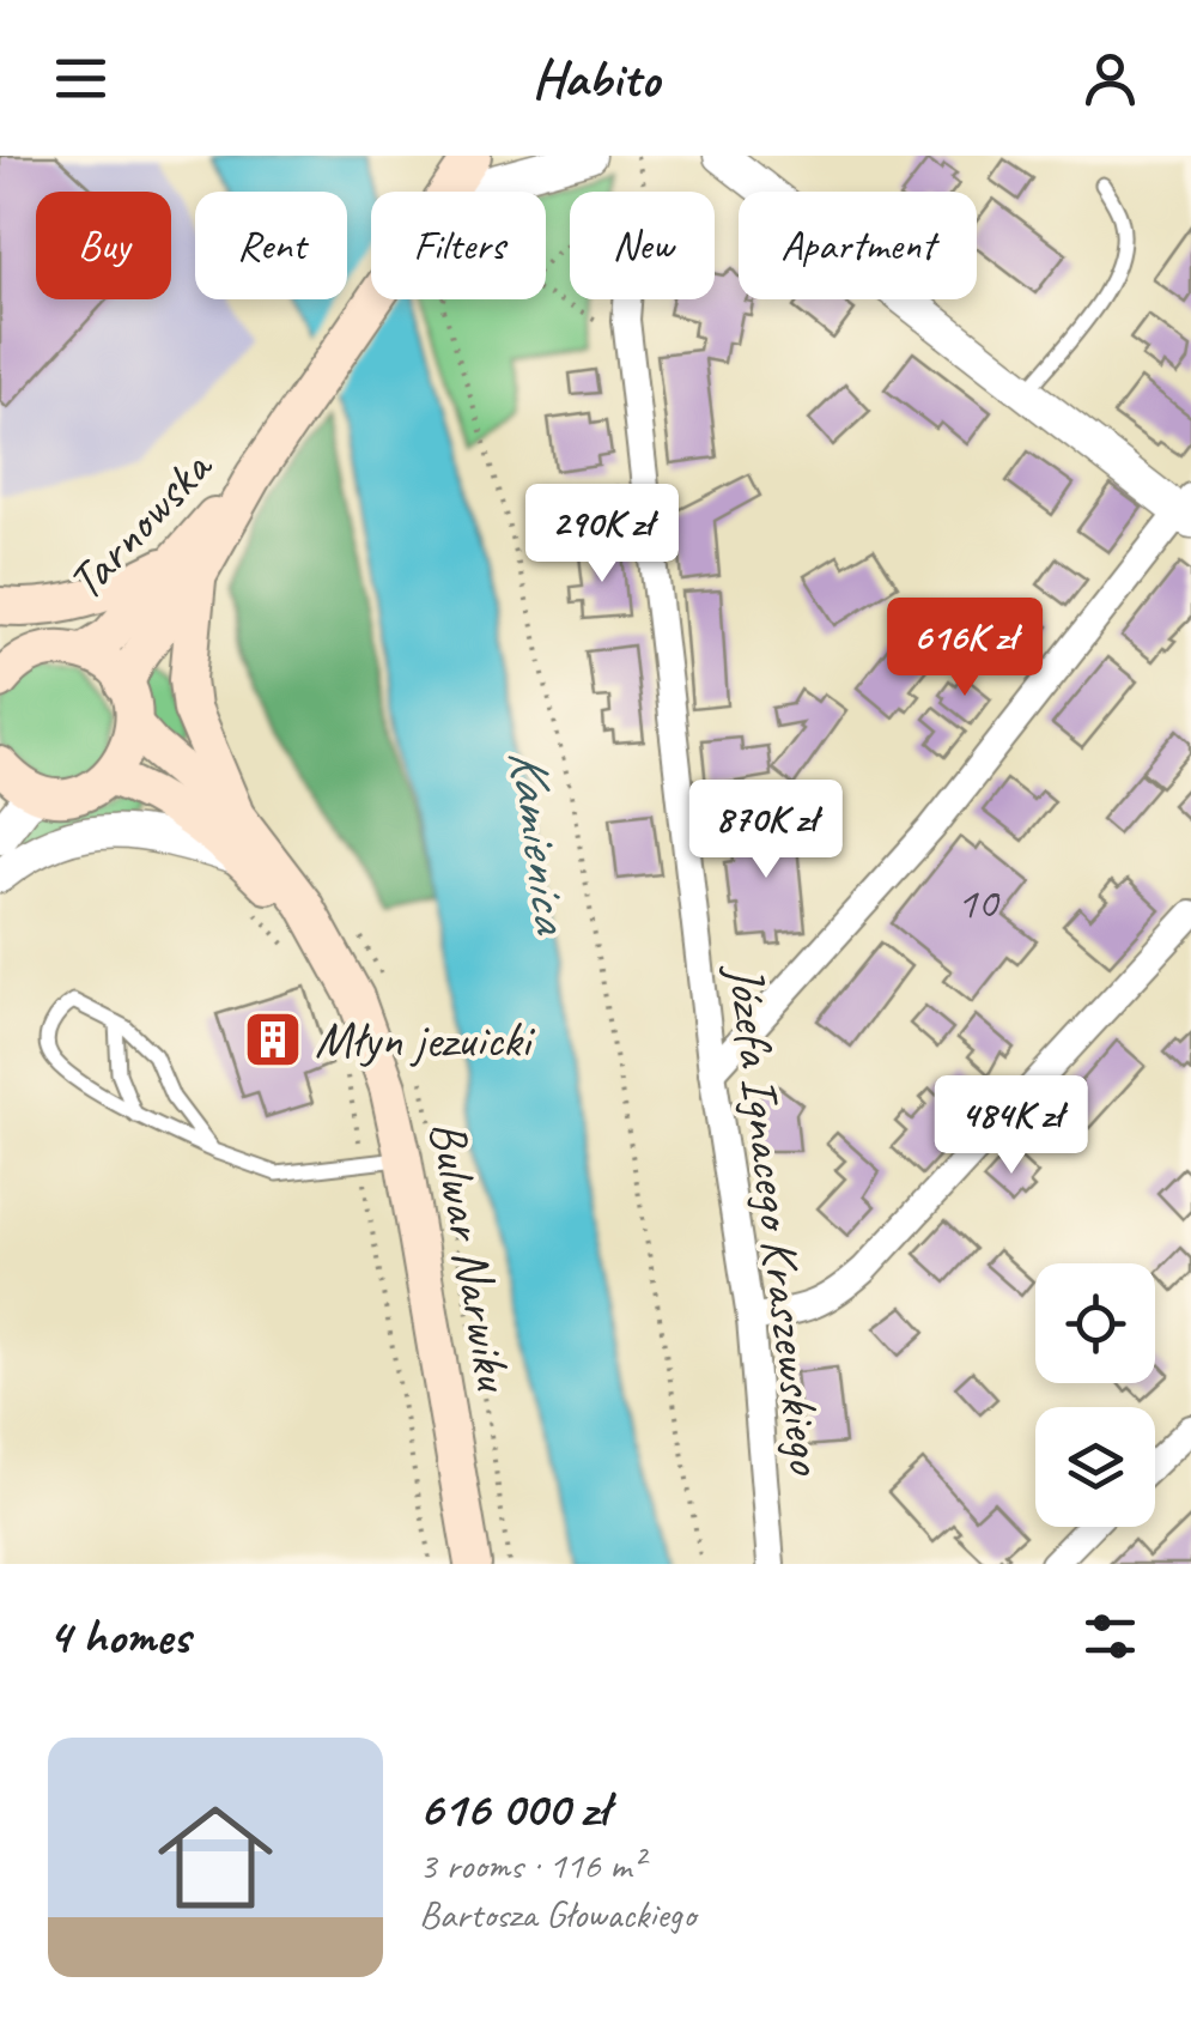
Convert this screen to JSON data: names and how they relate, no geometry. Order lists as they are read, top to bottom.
{
  "streets": {
    "main road": ["Tarnowska", "Bulwar Narwiku"],
    "street": ["Józefa Ignacego Kraszewskiego"]
  },
  "water": ["Kamienica"],
  "places": {
    "building": ["Młyn jezuicki"]
  },
  "house_numbers": ["10"],
  "page": {
    "header": "Habito",
    "chip": [
      "Buy",
      "Rent",
      "Filters",
      "New",
      "Apartment"
    ],
    "price": [
      "290K zł",
      "616K zł",
      "870K zł",
      "484K zł"
    ],
    "heading": "4 homes",
    "list": [
      {
        "name": "616 000 zł",
        "note": "3 rooms · 116 m² · Bartosza Głowackiego"
      }
    ]
  }
}
